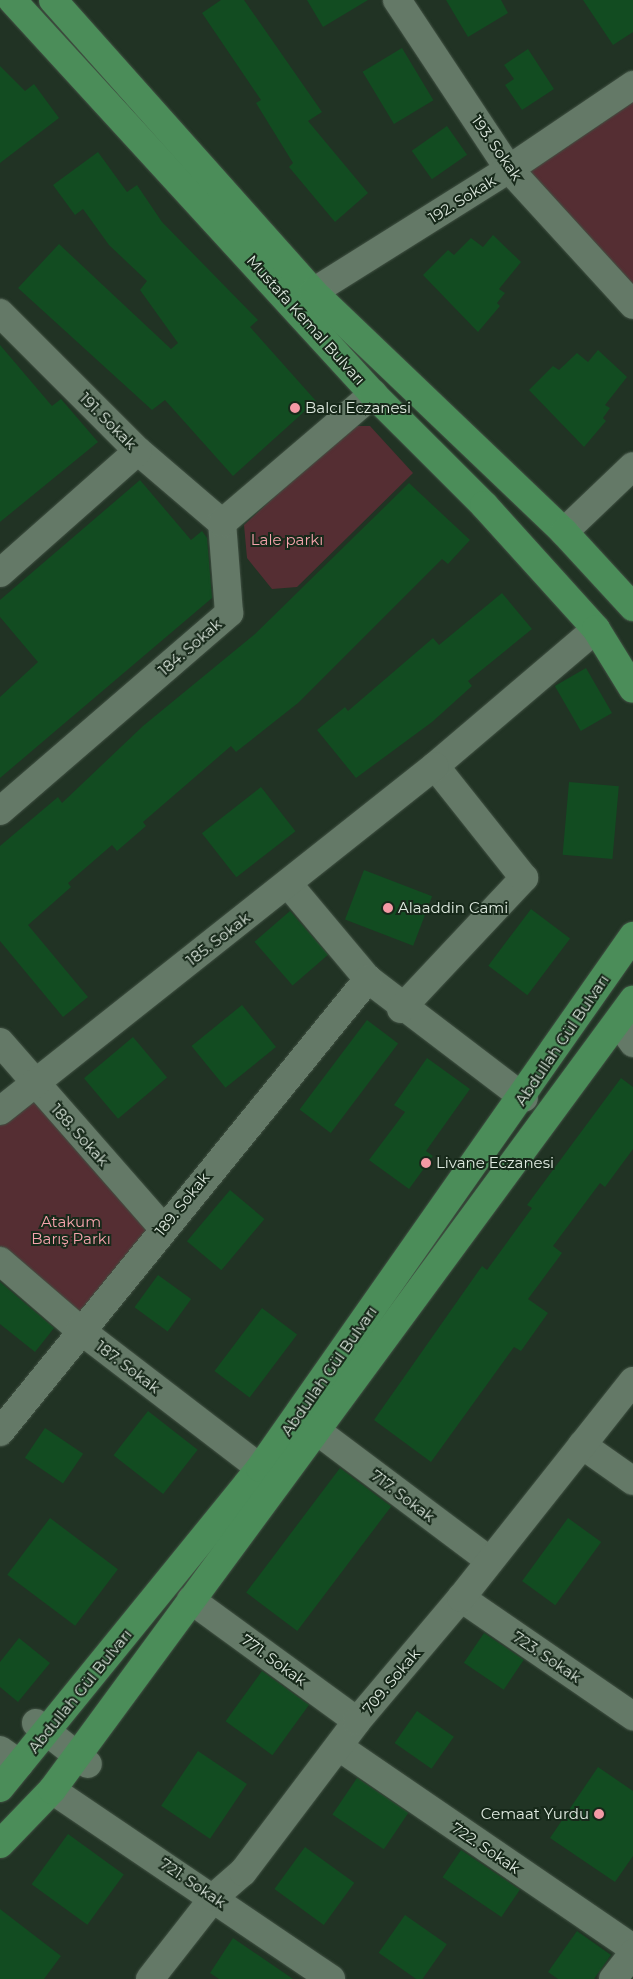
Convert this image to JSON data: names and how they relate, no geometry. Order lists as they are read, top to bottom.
{
  "streets": {
    "main road": ["Mustafa Kemal Bulvarı", "Abdullah Gül Bulvarı"],
    "street": [
      "193. Sokak",
      "192. Sokak",
      "191. Sokak",
      "184. Sokak",
      "185. Sokak",
      "188. Sokak",
      "189. Sokak",
      "187. Sokak",
      "717. Sokak",
      "723. Sokak",
      "771. Sokak",
      "709. Sokak",
      "722. Sokak",
      "721. Sokak"
    ]
  },
  "crossings": [
    ["193. Sokak", "192. Sokak"],
    ["192. Sokak", "Mustafa Kemal Bulvarı"],
    ["Mustafa Kemal Bulvarı", "185. Sokak"],
    ["191. Sokak", "184. Sokak"],
    ["185. Sokak", "188. Sokak"],
    ["Abdullah Gül Bulvarı", "187. Sokak"],
    ["Abdullah Gül Bulvarı", "717. Sokak"],
    ["Abdullah Gül Bulvarı", "771. Sokak"],
    ["Abdullah Gül Bulvarı", "721. Sokak"],
    ["188. Sokak", "189. Sokak"],
    ["189. Sokak", "187. Sokak"],
    ["717. Sokak", "709. Sokak"],
    ["723. Sokak", "709. Sokak"],
    ["771. Sokak", "709. Sokak"],
    ["709. Sokak", "722. Sokak"],
    ["709. Sokak", "721. Sokak"]
  ],
  "parks": ["Lale parkı", "Atakum Barış Parkı"],
  "places": [
    "Balcı Eczanesi",
    "Alaaddin Cami",
    "Livane Eczanesi",
    "Cemaat Yurdu"
  ]
}
